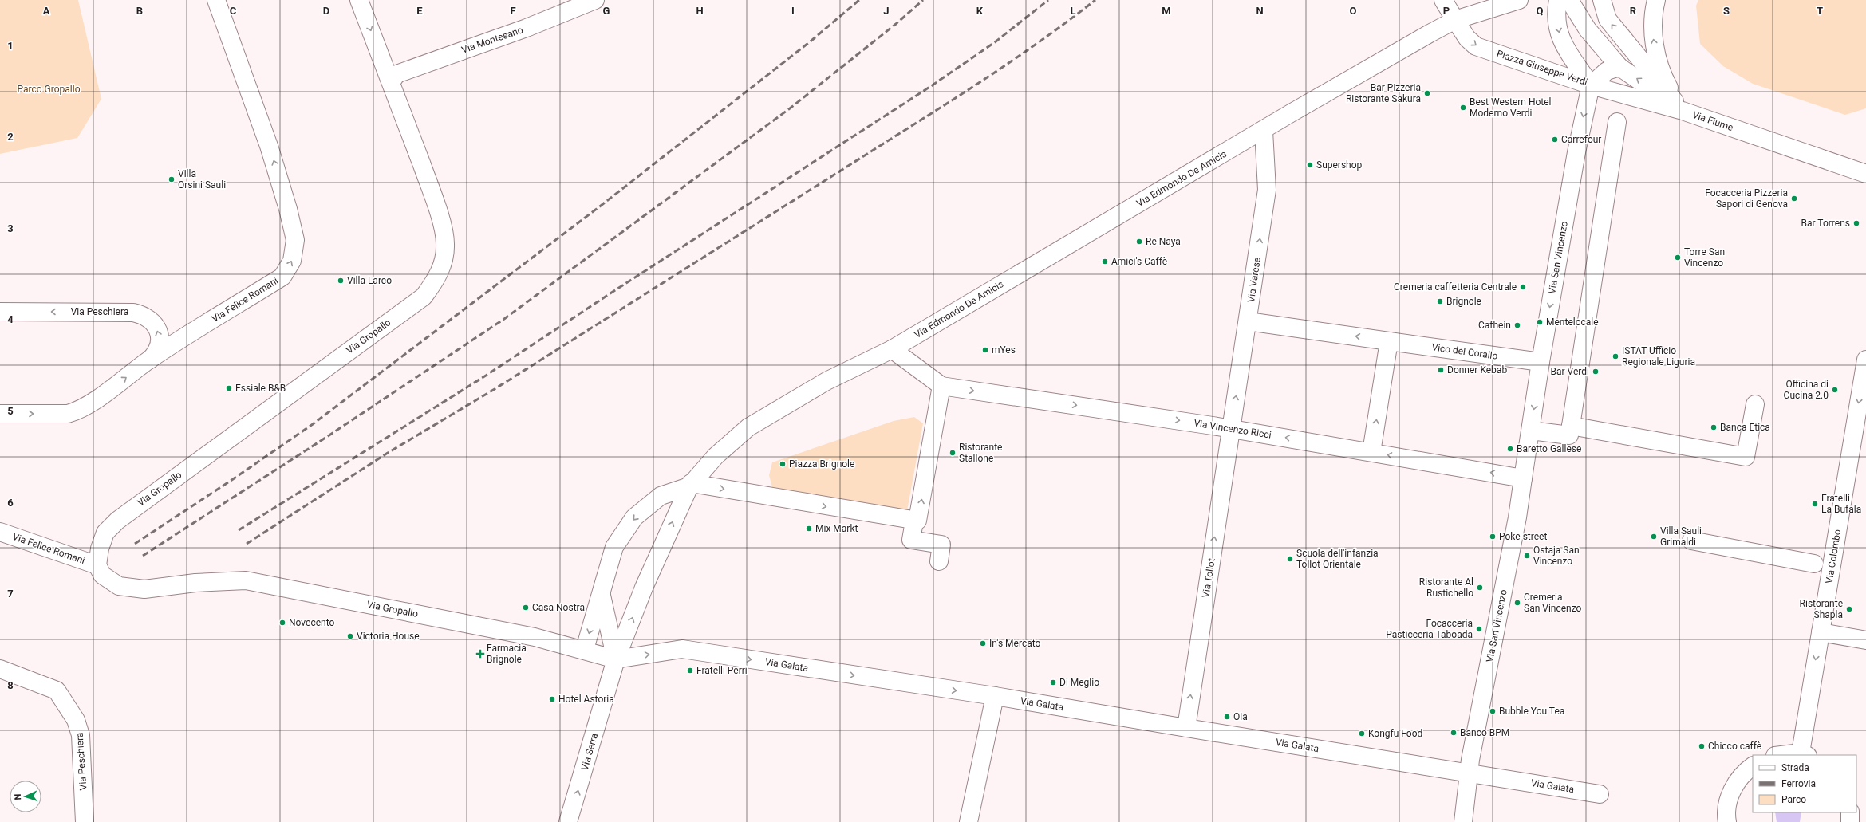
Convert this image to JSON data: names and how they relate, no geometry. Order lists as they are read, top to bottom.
{
  "streets": {
    "street": [
      "Via Montesano",
      "Piazza Giuseppe Verdi",
      "Via Fiume",
      "Via Edmondo De Amicis",
      "Via San Vincenzo",
      "Via Varese",
      "Via Felice Romani",
      "Via Peschiera",
      "Via Gropallo",
      "Vico del Corallo",
      "Via Vincenzo Ricci",
      "Via Colombo",
      "Via Tollot",
      "Via Galata",
      "Via Serra"
    ]
  },
  "crossings": [
    ["Via Montesano", "Via Gropallo"],
    ["Piazza Giuseppe Verdi", "Via Fiume"],
    ["Piazza Giuseppe Verdi", "Via Edmondo De Amicis"],
    ["Piazza Giuseppe Verdi", "Via San Vincenzo"],
    ["Via Fiume", "Via San Vincenzo"],
    ["Via Edmondo De Amicis", "Via Varese"],
    ["Via San Vincenzo", "Vico del Corallo"],
    ["Via San Vincenzo", "Via Vincenzo Ricci"],
    ["Via San Vincenzo", "Via Galata"],
    ["Via Varese", "Vico del Corallo"],
    ["Via Varese", "Via Vincenzo Ricci"],
    ["Via Varese", "Via Tollot"],
    ["Via Felice Romani", "Via Peschiera"],
    ["Via Felice Romani", "Via Gropallo"],
    ["Via Vincenzo Ricci", "Via Tollot"],
    ["Via Tollot", "Via Galata"],
    ["Via Galata", "Via Serra"]
  ],
  "one_way": [
    "Vico del Corallo",
    "Via Colombo",
    "Via Tollot",
    "Via Galata",
    "Via Serra"
  ],
  "parks": ["Parco Gropallo"],
  "places": {
    "other": [
      "Bar Pizzeria Ristorante Sakura",
      "Best Western Hotel Moderno Verdi",
      "Carrefour",
      "Supershop",
      "Villa Orsini Sauli",
      "Focacceria Pizzeria Sapori di Genova",
      "Bar Torrens",
      "Re Naya",
      "Torre San Vincenzo",
      "Amici's Caffè",
      "Villa Larco",
      "Cremeria caffetteria Centrale",
      "Brignole",
      "Mentelocale",
      "Cafhein",
      "mYes",
      "ISTAT Ufficio Regionale Liguria",
      "Donner Kebab",
      "Bar Verdi",
      "Essiale B&B",
      "Officina di Cucina 2.0",
      "Banca Etica",
      "Baretto Gallese",
      "Ristorante Stallone",
      "Piazza Brignole",
      "Fratelli La Bufala",
      "Mix Markt",
      "Poke street",
      "Villa Sauli Grimaldi",
      "Ostaja San Vincenzo",
      "Scuola dell'infanzia Tollot Orientale",
      "Ristorante Al Rustichello",
      "Cremeria San Vincenzo",
      "Casa Nostra",
      "Ristorante Shapla",
      "Novecento",
      "Focacceria Pasticceria Taboada",
      "Victoria House",
      "In's Mercato",
      "Fratelli Perri",
      "Di Meglio",
      "Hotel Astoria",
      "Bubble You Tea",
      "Oia",
      "Banco BPM",
      "Kongfu Food",
      "Chicco caffè"
    ],
    "health": ["Farmacia Brignole"]
  },
  "legend": ["Strada", "Ferrovia", "Parco"],
  "north": "left",
  "grid": {
    "columns": [
      "A",
      "B",
      "C",
      "D",
      "E",
      "F",
      "G",
      "H",
      "I",
      "J",
      "K",
      "L",
      "M",
      "N",
      "O",
      "P",
      "Q",
      "R",
      "S",
      "T"
    ],
    "rows": [
      "1",
      "2",
      "3",
      "4",
      "5",
      "6",
      "7",
      "8"
    ]
  }
}
